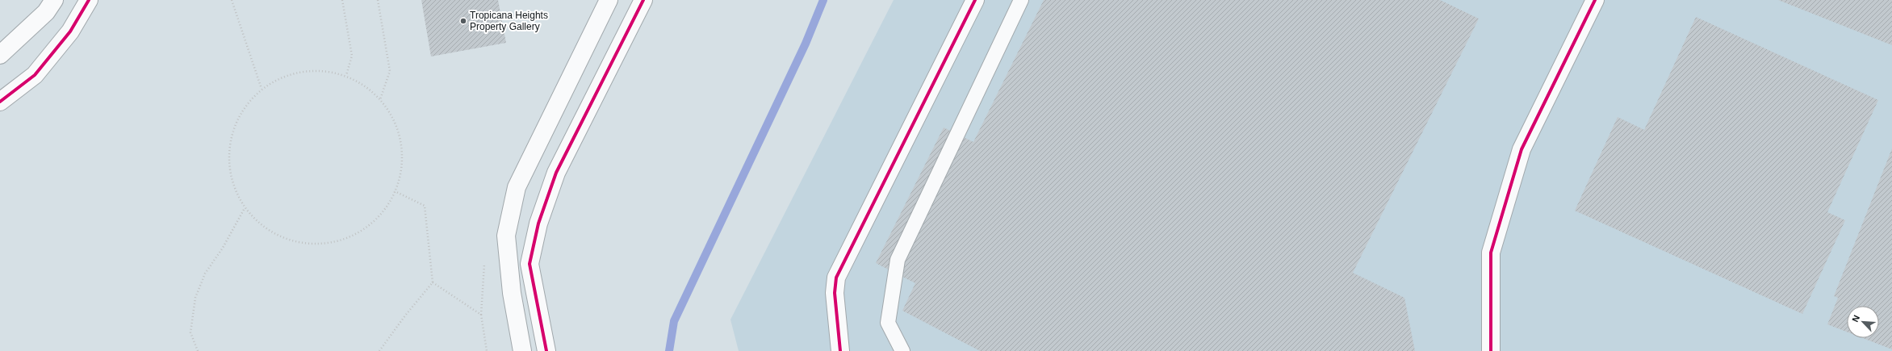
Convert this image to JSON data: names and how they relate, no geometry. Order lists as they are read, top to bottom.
{
  "places": ["Tropicana Heights Property Gallery"],
  "north": "top left"
}
